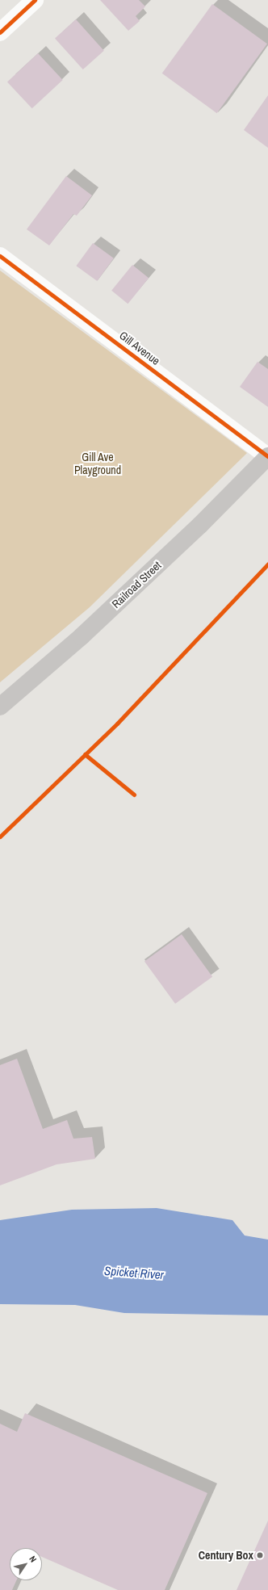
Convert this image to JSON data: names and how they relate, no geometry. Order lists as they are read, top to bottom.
{
  "streets": {
    "main road": ["Railroad Street"],
    "street": ["Gill Avenue"]
  },
  "crossings": [
    ["Gill Avenue", "Railroad Street"]
  ],
  "water": ["Spicket River"],
  "parks": ["Gill Ave Playground"],
  "places": ["Century Box"],
  "north": "top right"
}
